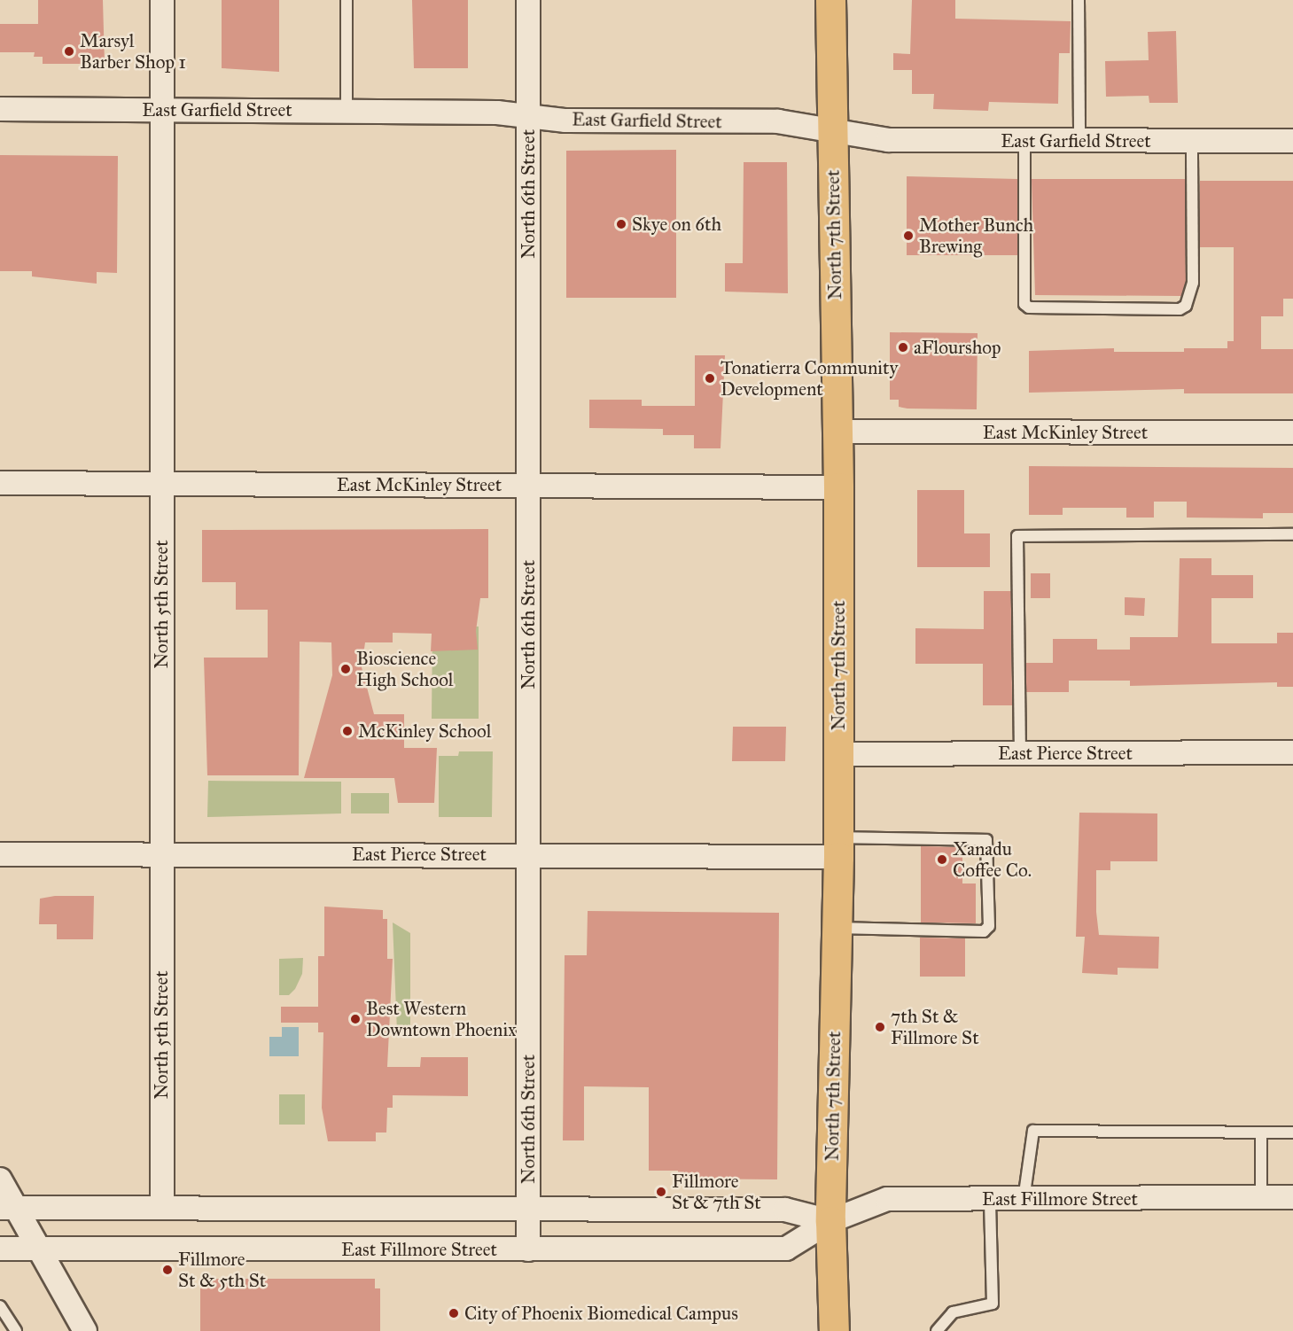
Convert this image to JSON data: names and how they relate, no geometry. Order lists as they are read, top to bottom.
{
  "streets": {
    "main road": ["North 7th Street"],
    "street": [
      "East Garfield Street",
      "North 6th Street",
      "East McKinley Street",
      "North 5th Street",
      "East Pierce Street",
      "East Fillmore Street"
    ]
  },
  "crossings": [
    ["East Garfield Street", "North 6th Street"],
    ["East Garfield Street", "North 7th Street"],
    ["East Garfield Street", "North 5th Street"],
    ["North 6th Street", "East McKinley Street"],
    ["North 6th Street", "East Pierce Street"],
    ["North 6th Street", "East Fillmore Street"],
    ["North 7th Street", "East McKinley Street"],
    ["North 7th Street", "East Pierce Street"],
    ["North 7th Street", "East Fillmore Street"],
    ["East McKinley Street", "North 5th Street"],
    ["North 5th Street", "East Pierce Street"]
  ],
  "places": [
    "Marsyl Barber Shop 1",
    "Skye on 6th",
    "Mother Bunch Brewing",
    "aFlourshop",
    "Tonatierra Community Development",
    "Bioscience High School",
    "McKinley School",
    "Xanadu Coffee Co.",
    "Best Western Downtown Phoenix",
    "7th St & Fillmore St",
    "Fillmore St & 7th St",
    "Fillmore St & 5th St",
    "City of Phoenix Biomedical Campus"
  ]
}
